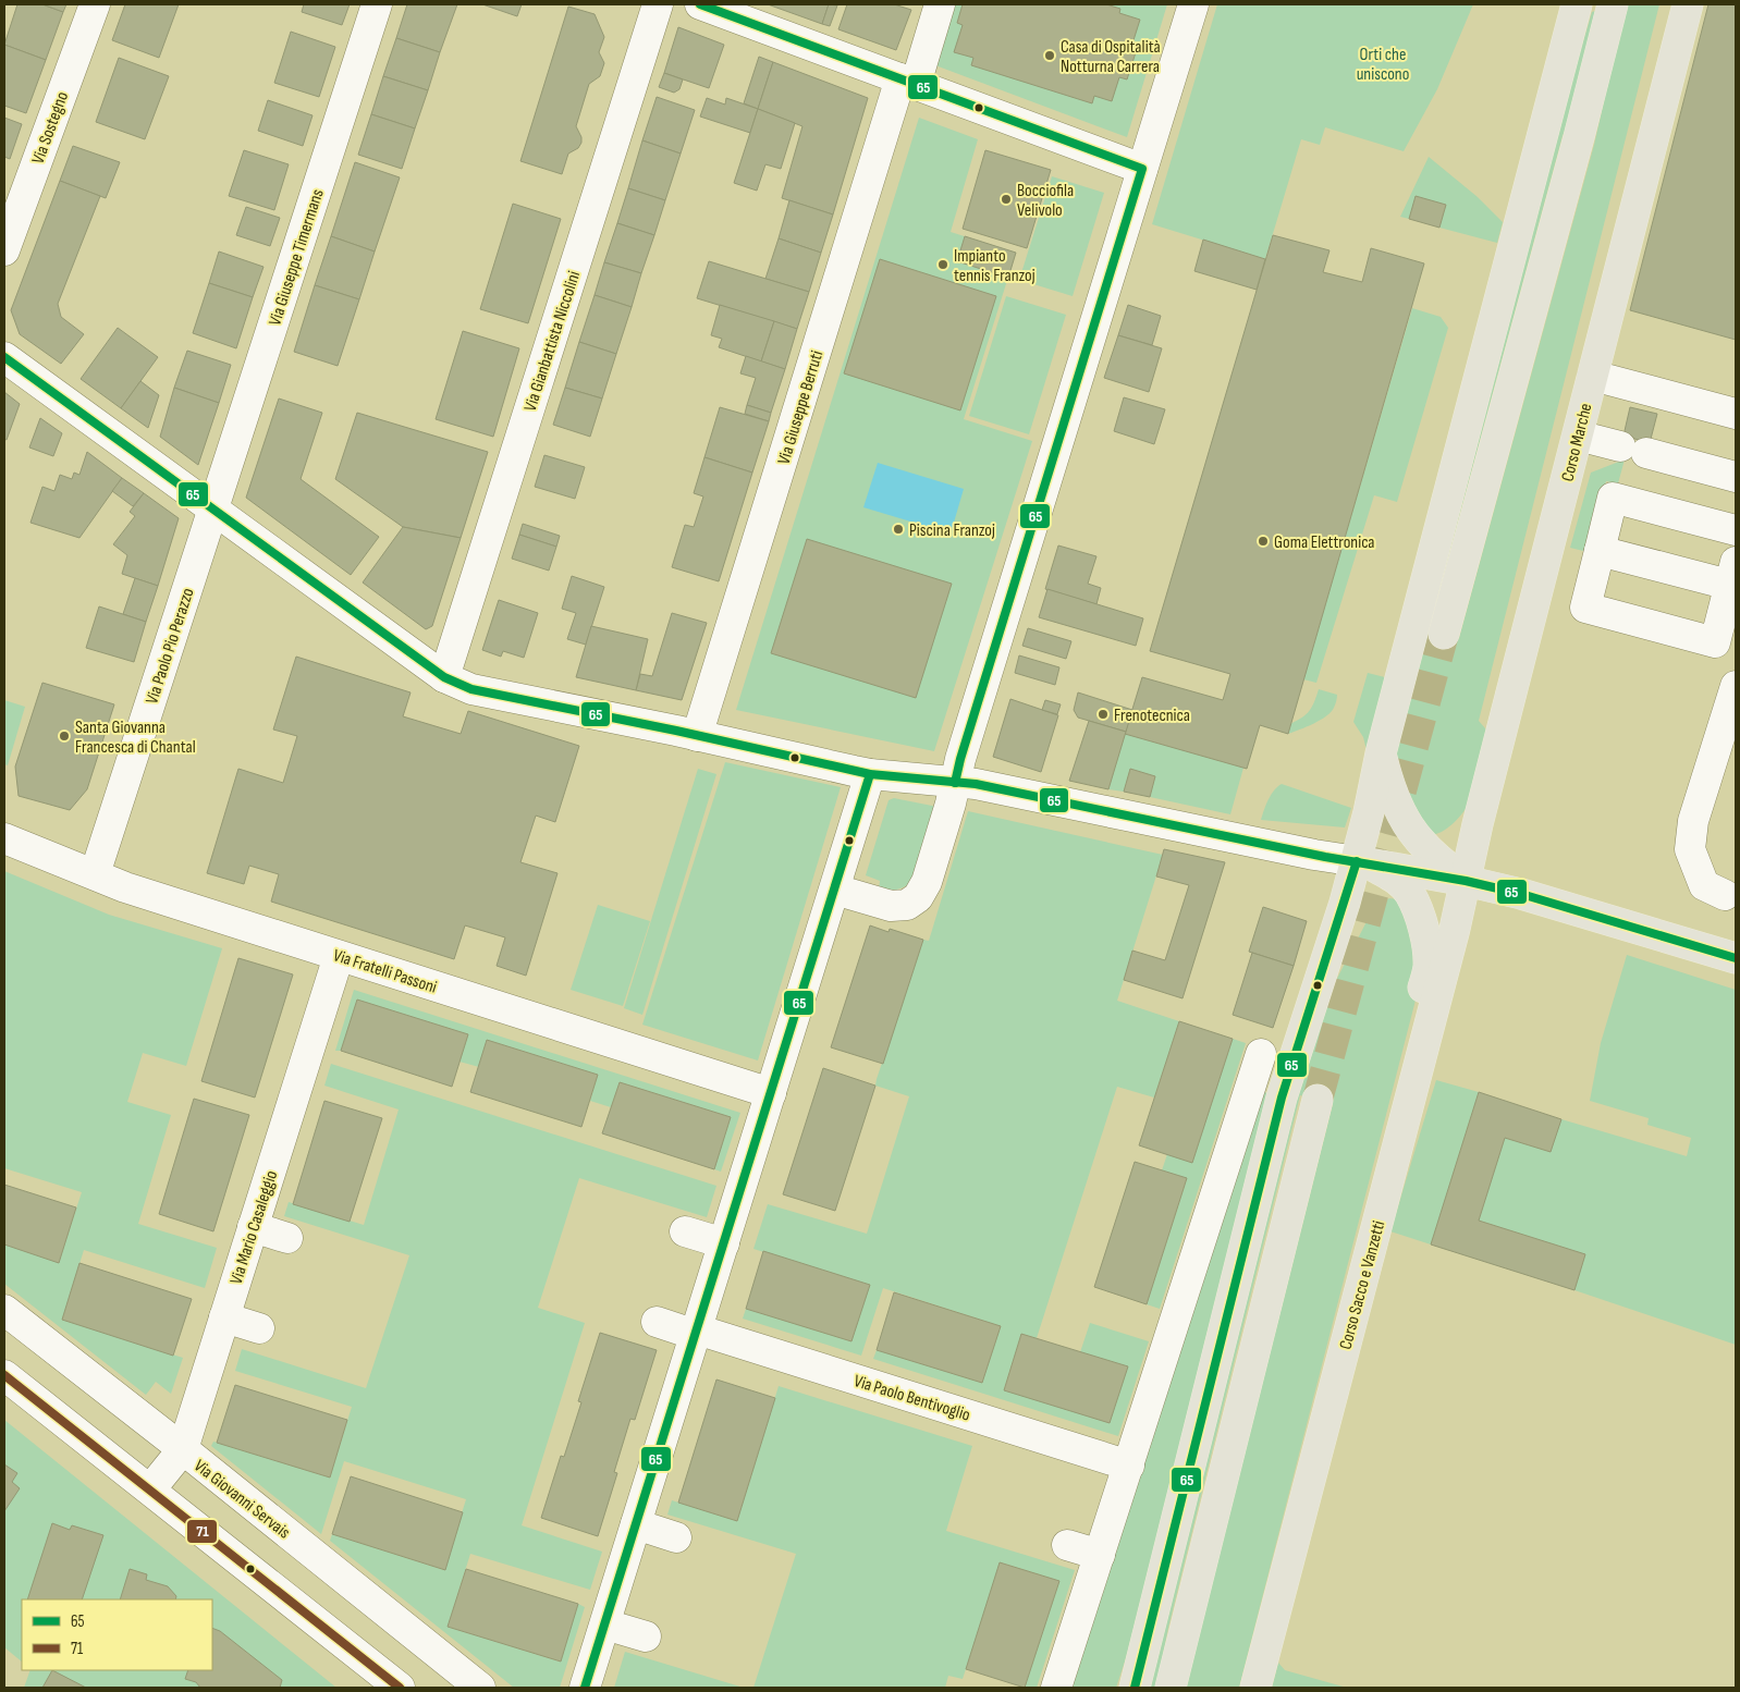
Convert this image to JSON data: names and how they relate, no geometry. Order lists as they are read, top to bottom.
{
  "streets": {
    "main road": ["Corso Marche", "Corso Sacco e Vanzetti"],
    "street": [
      "Via Sostegno",
      "Via Giuseppe Timermans",
      "Via Gianbattista Niccolini",
      "Via Giuseppe Berruti",
      "Via Paolo Pio Perazzo",
      "Via Fratelli Passoni",
      "Via Mario Casaleggio",
      "Via Paolo Bentivoglio",
      "Via Giovanni Servais"
    ]
  },
  "crossings": [
    ["Via Giuseppe Timermans", "Via Paolo Pio Perazzo"],
    ["Corso Marche", "Corso Sacco e Vanzetti"],
    ["Via Paolo Pio Perazzo", "Via Fratelli Passoni"],
    ["Via Fratelli Passoni", "Via Mario Casaleggio"],
    ["Via Mario Casaleggio", "Via Giovanni Servais"]
  ],
  "parks": ["Orti che uniscono"],
  "places": [
    "Casa di Ospitalità Notturna Carrera",
    "Bocciofila Velivolo",
    "Impianto tennis Franzoj",
    "Piscina Franzoj",
    "Goma Elettronica",
    "Frenotecnica",
    "Santa Giovanna Francesca di Chantal"
  ],
  "lines": ["transit line 65", "transit line 71"],
  "legend": ["65", "71"]
}
